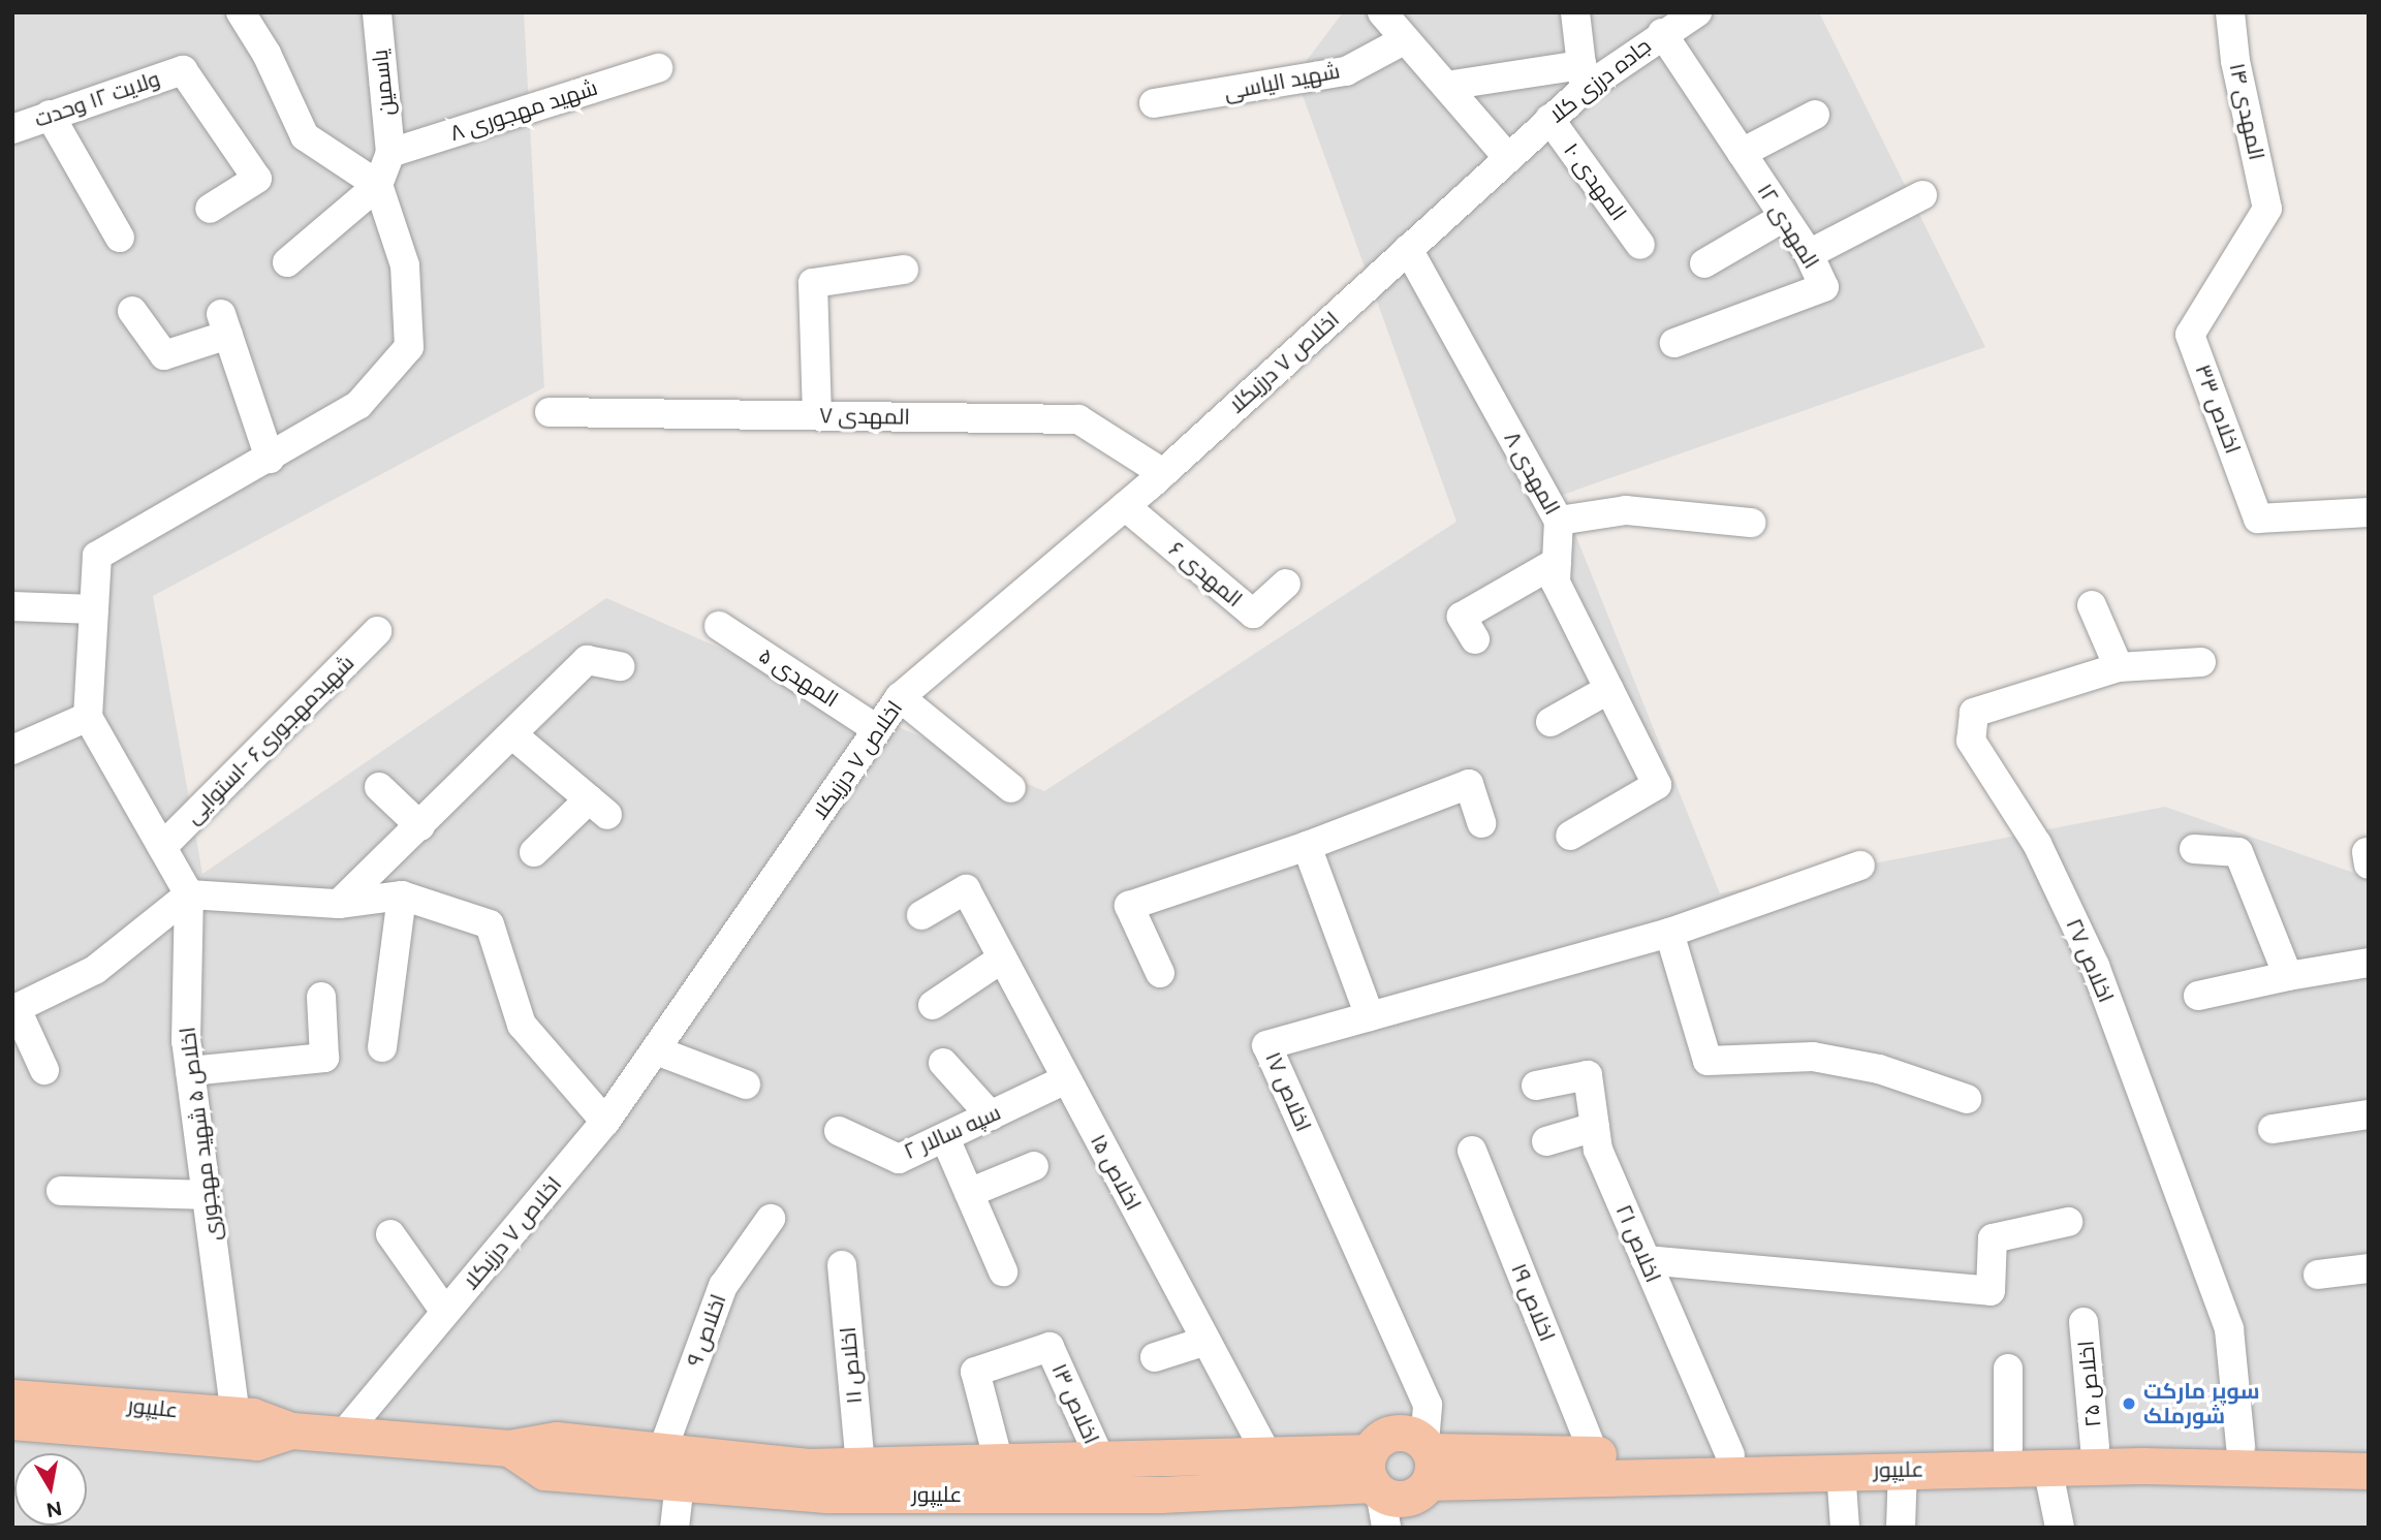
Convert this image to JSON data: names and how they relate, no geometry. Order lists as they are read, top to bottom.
{
  "streets": {
    "main road": ["علیپور"],
    "street": [
      "جاده درزی کلا",
      "شهید الیاسی",
      "یاسمین",
      "ولایت ۱۲ وحدت",
      "شهید مهجوری ۸",
      "المهدی ۱۴",
      "المهدی ۱۰",
      "المهدی ۱۲",
      "اخلاص ۷ درزیکلا",
      "اخلاص ۳۳",
      "المهدی ۷",
      "المهدی ۸",
      "المهدی ۶",
      "المهدی ۵",
      "شهیدمهجوری۶ -استوایی",
      "اخلاص ۲۷",
      "اخلاص ۱۷",
      "سپه سالار ۲",
      "اخلاص ۵ شهید مهجوری",
      "اخلاص ۱۵",
      "اخلاص ۲۱",
      "اخلاص ۱۹",
      "اخلاص ۹",
      "اخلاص ۱۱",
      "اخلاص ۲۵",
      "اخلاص ۱۳"
    ]
  },
  "crossings": [
    ["جاده درزی کلا", "المهدی ۱۰"],
    ["جاده درزی کلا", "المهدی ۱۲"],
    ["جاده درزی کلا", "اخلاص ۷ درزیکلا"],
    ["یاسمین", "شهید مهجوری ۸"],
    ["المهدی ۱۴", "اخلاص ۳۳"],
    ["اخلاص ۷ درزیکلا", "المهدی ۷"],
    ["اخلاص ۷ درزیکلا", "المهدی ۸"],
    ["اخلاص ۷ درزیکلا", "المهدی ۶"],
    ["اخلاص ۷ درزیکلا", "المهدی ۵"],
    ["اخلاص ۷ درزیکلا", "علیپور"],
    ["اخلاص ۲۷", "علیپور"],
    ["اخلاص ۱۷", "علیپور"],
    ["سپه سالار ۲", "اخلاص ۱۵"],
    ["اخلاص ۵ شهید مهجوری", "علیپور"],
    ["اخلاص ۱۵", "علیپور"],
    ["اخلاص ۲۱", "علیپور"],
    ["اخلاص ۱۹", "علیپور"],
    ["اخلاص ۹", "علیپور"],
    ["اخلاص ۱۱", "علیپور"],
    ["اخلاص ۲۵", "علیپور"],
    ["اخلاص ۱۳", "علیپور"]
  ],
  "places": ["سوپر مارکت شورملک"],
  "north": "bottom"
}
